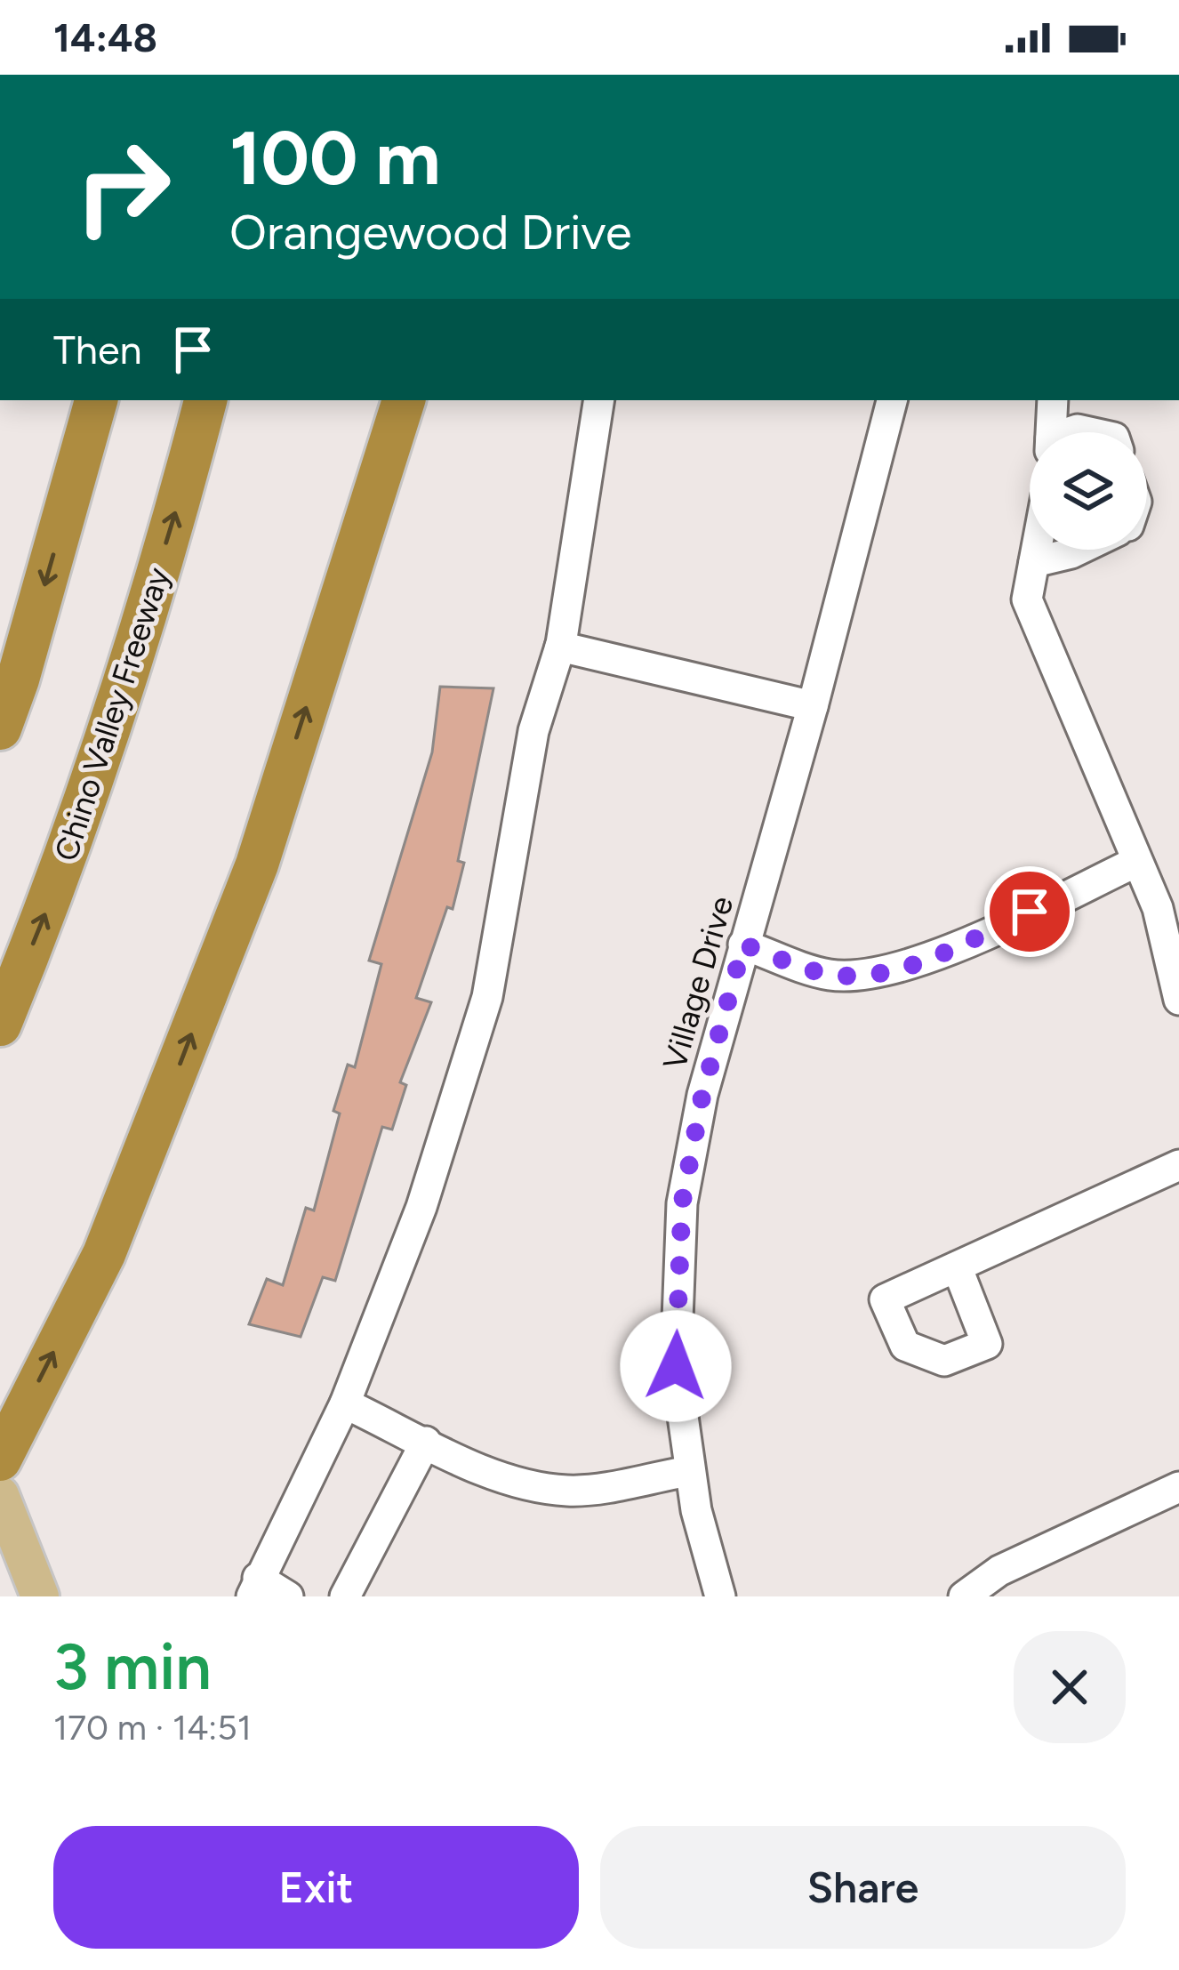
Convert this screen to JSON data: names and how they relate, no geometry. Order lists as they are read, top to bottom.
{
  "streets": {
    "highway": ["Chino Valley Freeway"],
    "street": ["Village Drive"]
  },
  "page": {
    "status": "14:48",
    "turn": ["100 m", "Orangewood Drive"],
    "then": "Then",
    "heading": ["3 min", "170 m · 14:51"],
    "buttons": ["Exit", "Share"]
  }
}
